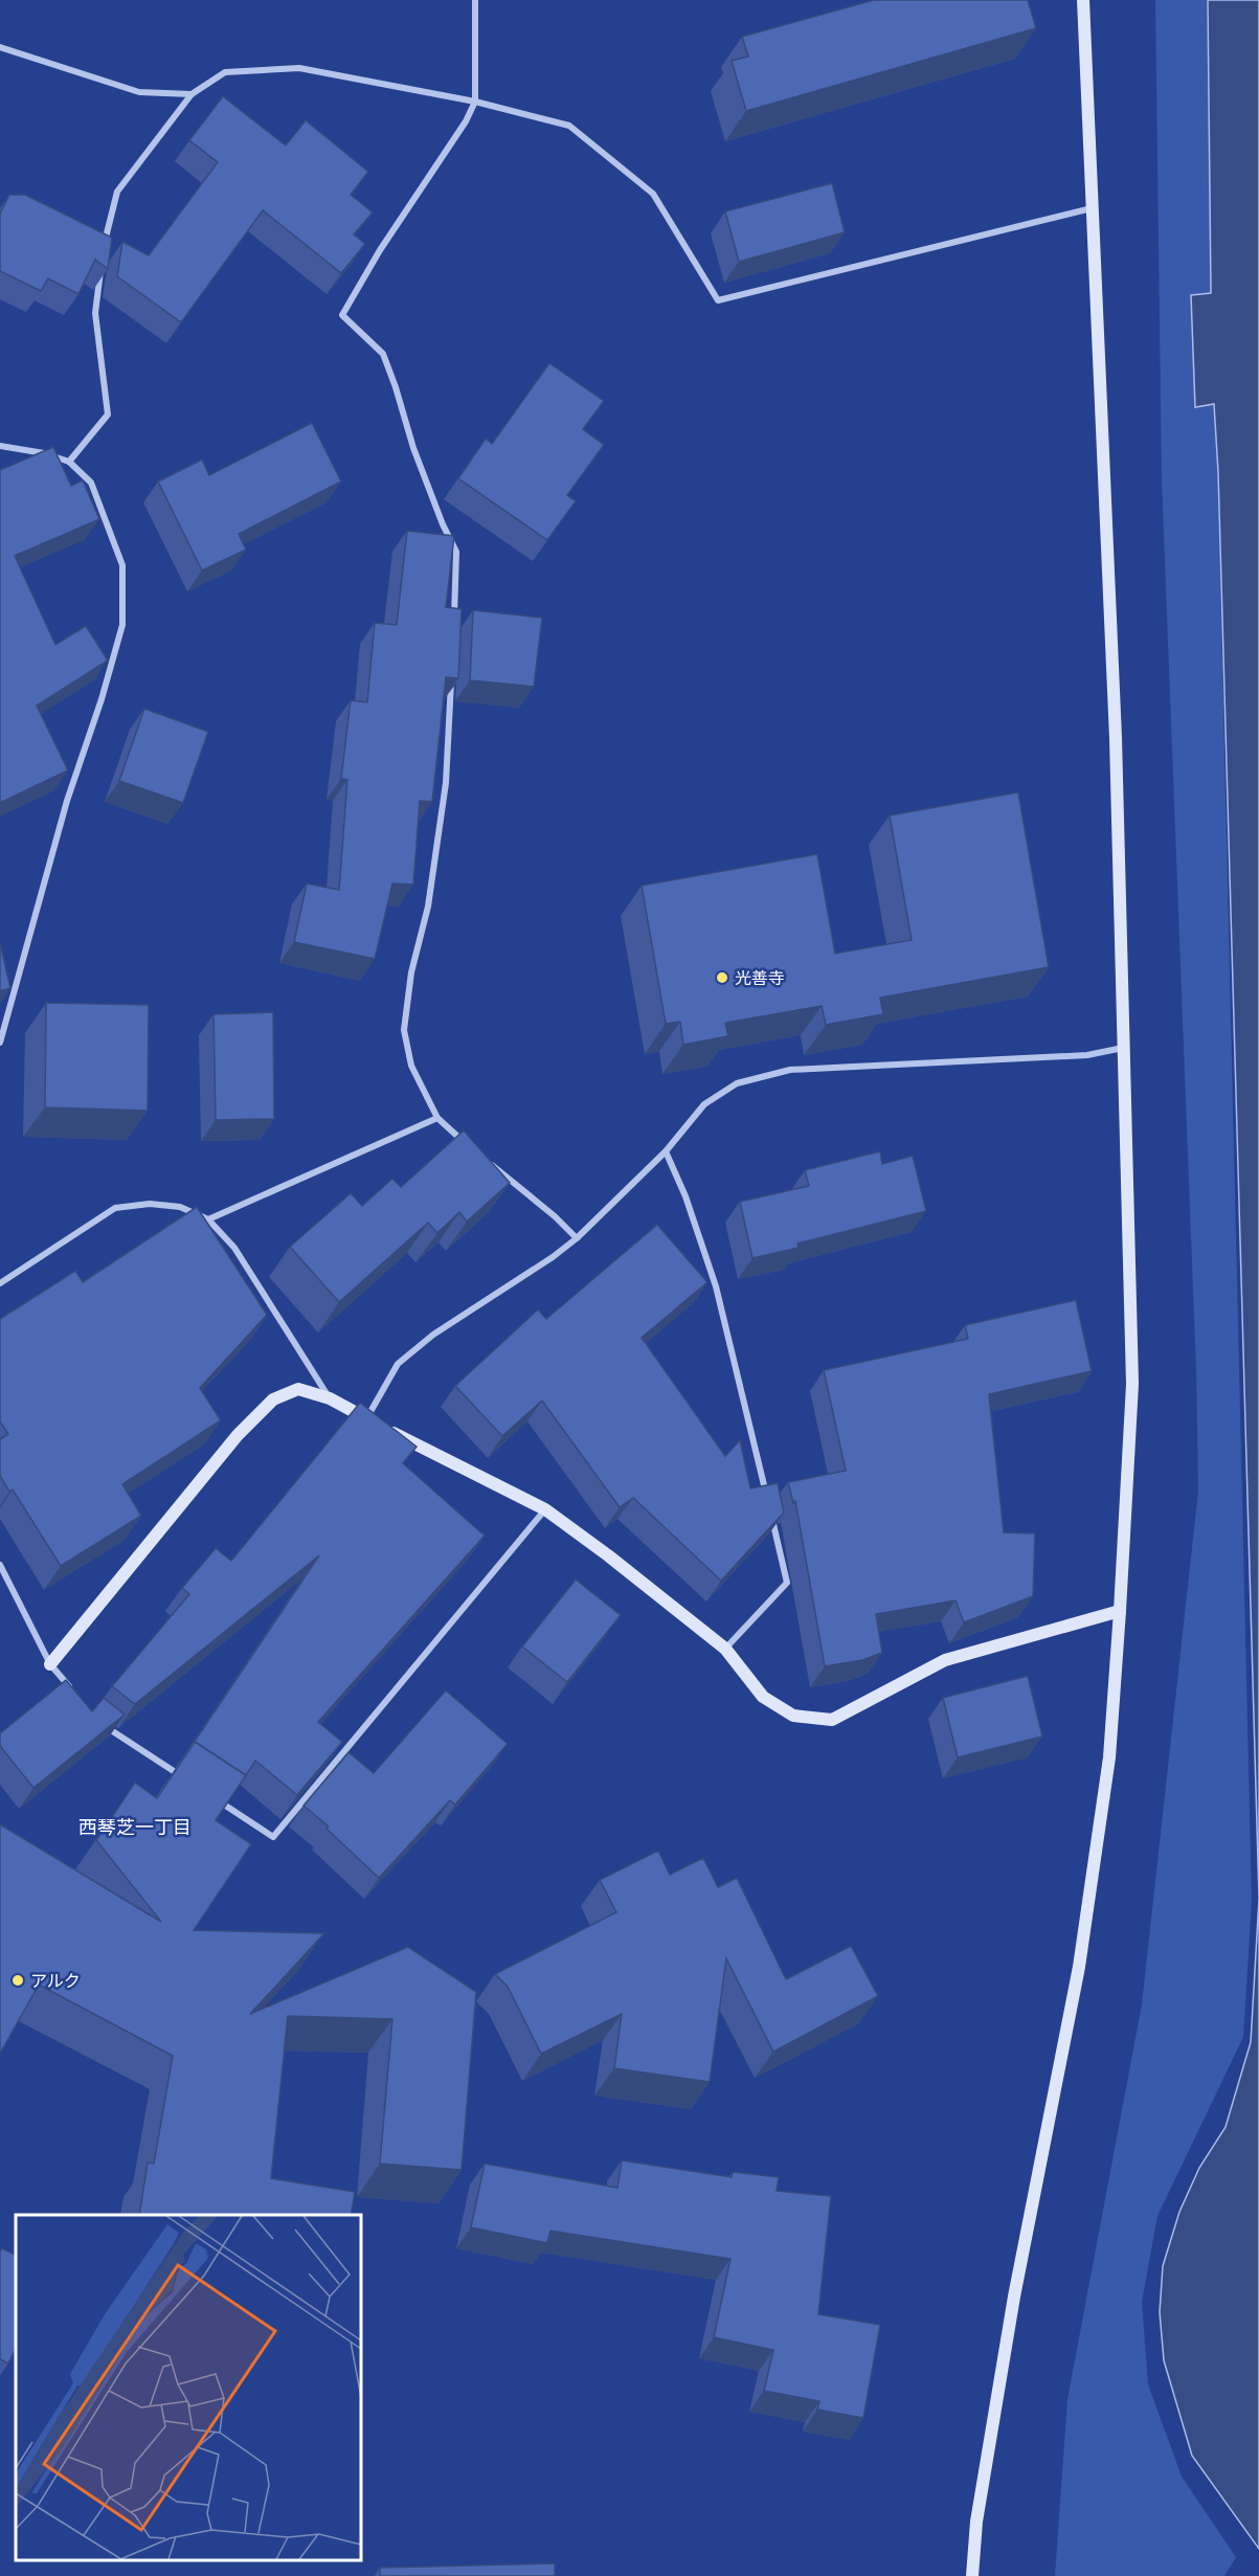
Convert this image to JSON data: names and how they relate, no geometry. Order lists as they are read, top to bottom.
{
  "districts": ["西琴芝一丁目"],
  "places": ["光善寺", "アルク"]
}
